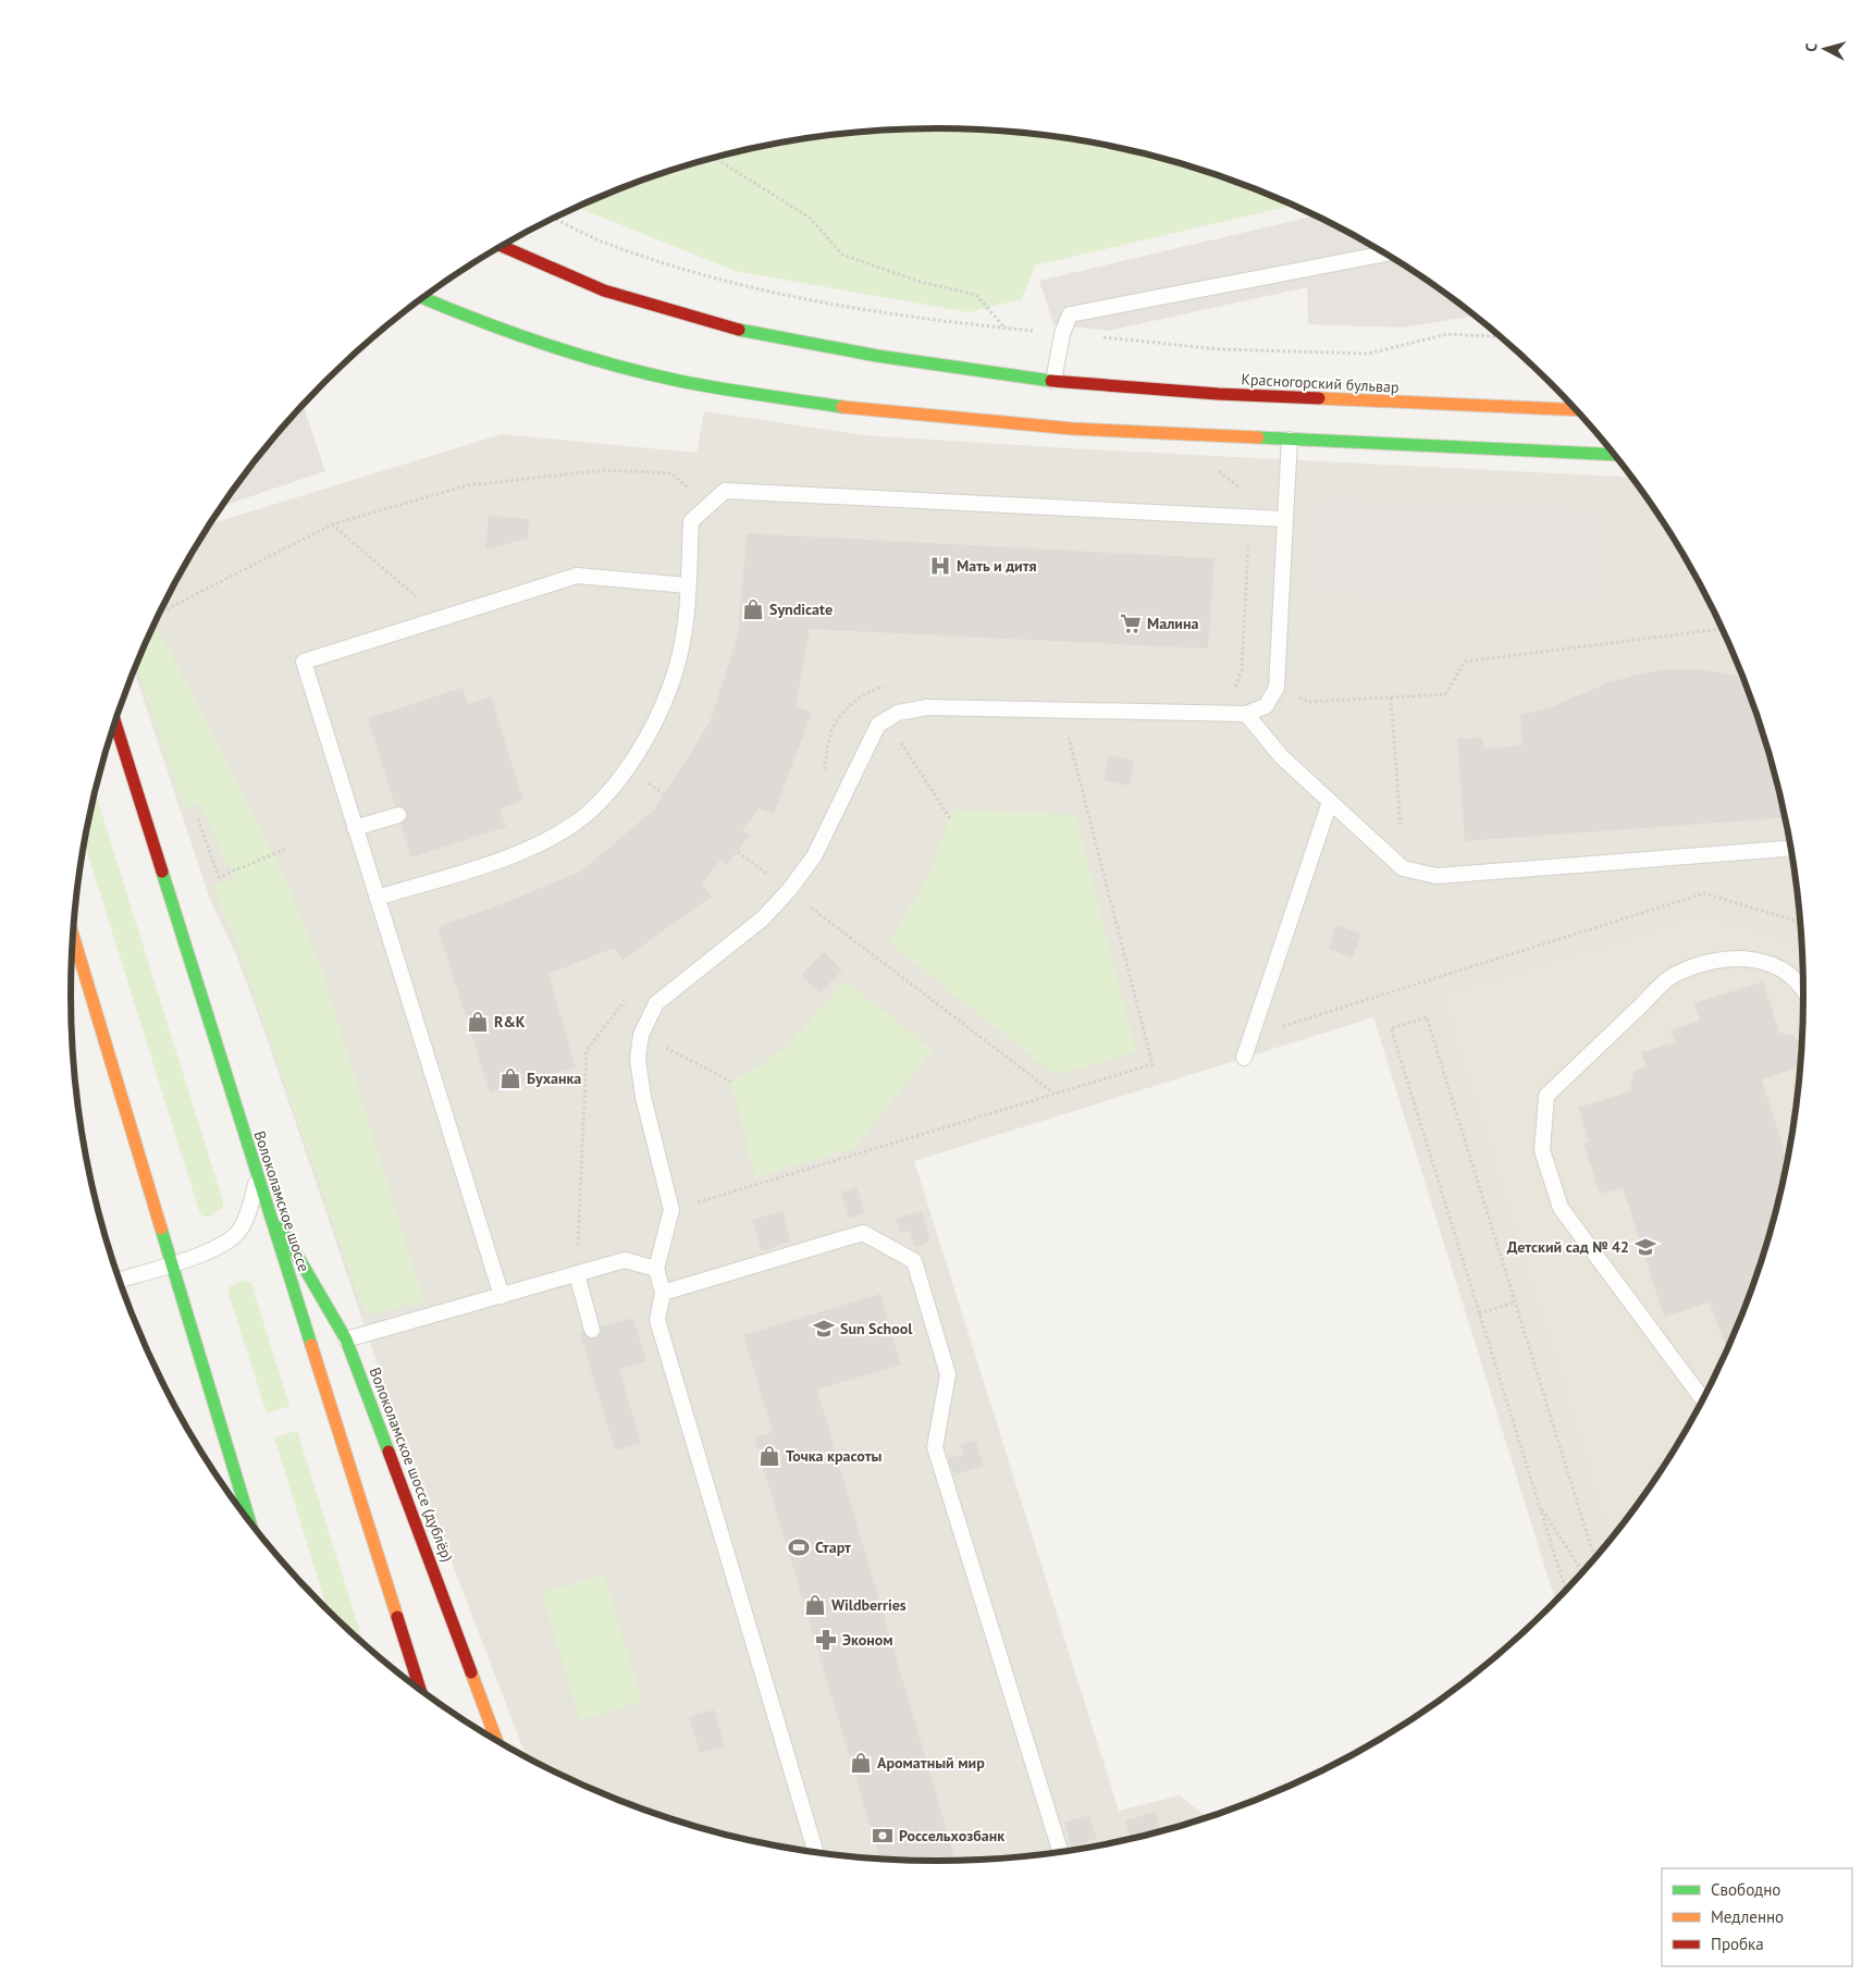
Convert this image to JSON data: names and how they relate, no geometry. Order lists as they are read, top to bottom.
{
  "streets": {
    "main road": ["Красногорский бульвар", "Волоколамское шоссе", "Волоколамское шоссе (дублёр)"]
  },
  "crossings": [
    ["Волоколамское шоссе", "Волоколамское шоссе (дублёр)"]
  ],
  "places": {
    "hospital": ["Мать и дитя"],
    "shop": [
      "Syndicate",
      "R&K",
      "Буханка",
      "Точка красоты",
      "Wildberries",
      "Ароматный мир"
    ],
    "supermarket": ["Малина"],
    "school or university": ["Детский сад № 42", "Sun School"],
    "sports": ["Старт"],
    "pharmacy": ["Эконом"],
    "bank": ["Россельхозбанк"]
  },
  "legend": ["Свободно", "Медленно", "Пробка"],
  "north": "left"
}
